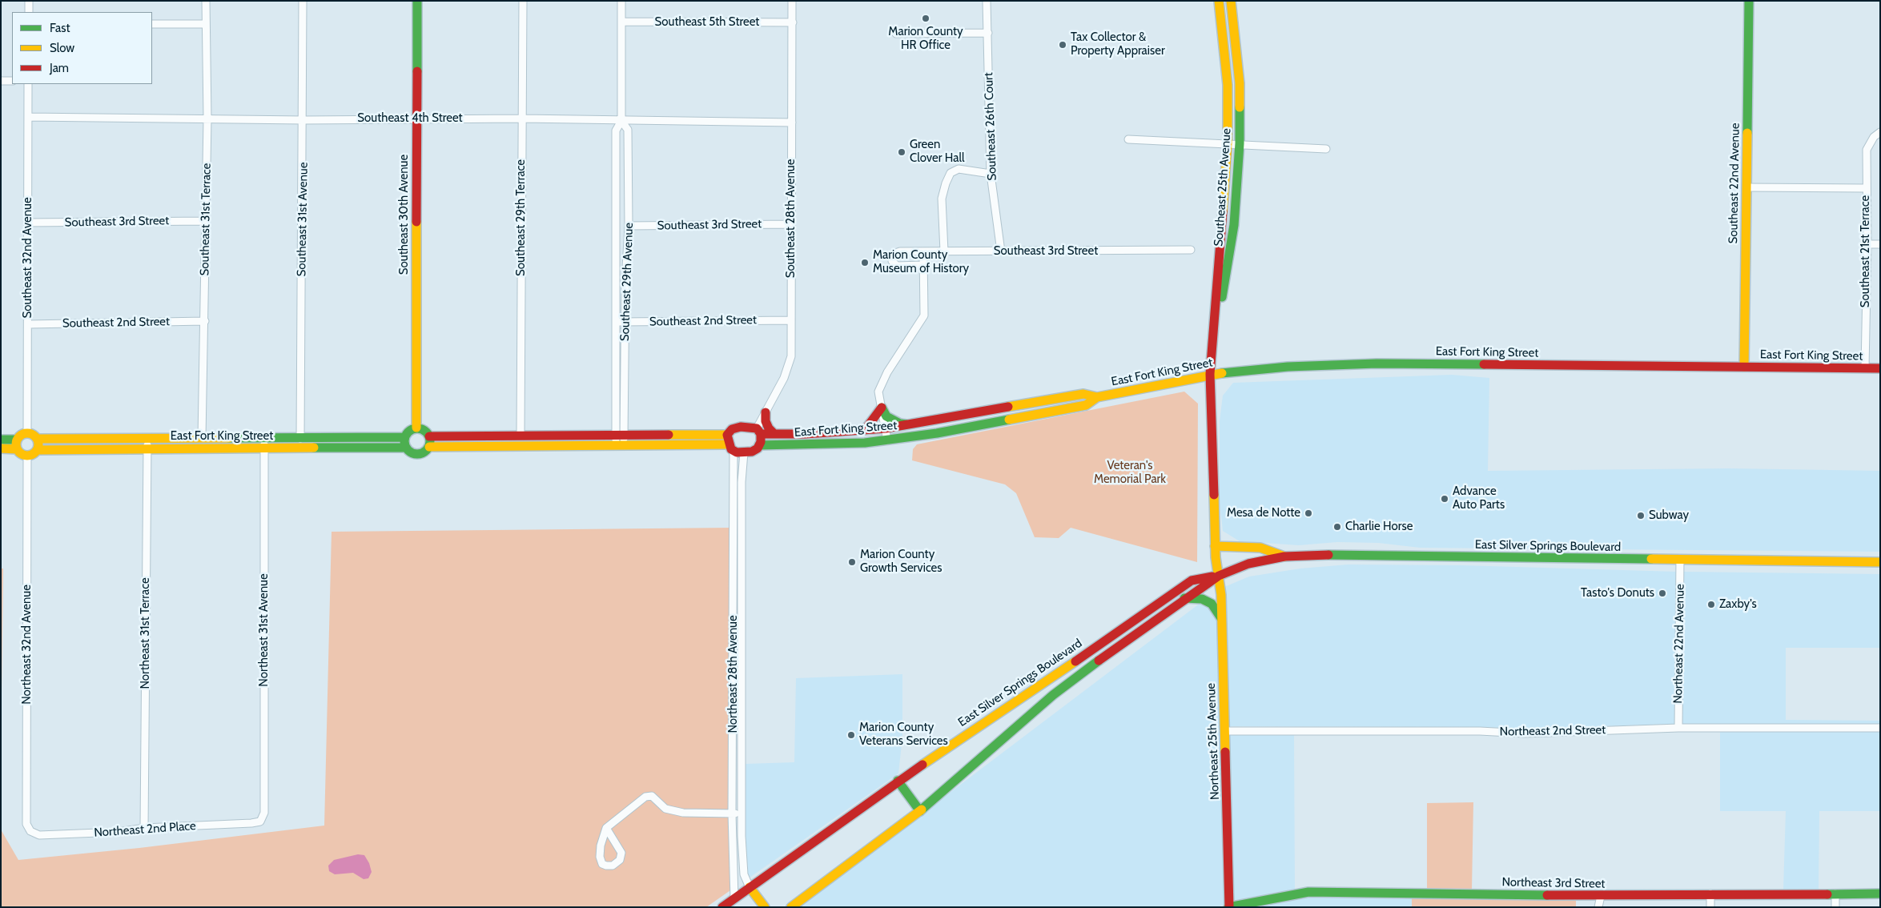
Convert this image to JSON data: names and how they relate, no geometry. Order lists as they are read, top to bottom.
{
  "streets": {
    "street": [
      "Southeast 5th Street",
      "Southeast 4th Street",
      "Southeast 26th Court",
      "Southeast 22nd Avenue",
      "Southeast 25th Avenue",
      "Southeast 30th Avenue",
      "Southeast 29th Terrace",
      "Southeast 28th Avenue",
      "Southeast 31st Terrace",
      "Southeast 31st Avenue",
      "Southeast 3rd Street",
      "Southeast 21st Terrace",
      "Southeast 32nd Avenue",
      "Southeast 29th Avenue",
      "Southeast 2nd Street",
      "East Fort King Street",
      "East Silver Springs Boulevard",
      "Northeast 31st Avenue",
      "Northeast 31st Terrace",
      "Northeast 22nd Avenue",
      "Northeast 32nd Avenue",
      "Northeast 28th Avenue",
      "Northeast 2nd Street",
      "Northeast 25th Avenue",
      "Northeast 2nd Place",
      "Northeast 3rd Street"
    ]
  },
  "crossings": [
    ["Southeast 5th Street", "Southeast 28th Avenue"],
    ["Southeast 5th Street", "Southeast 29th Avenue"],
    ["Southeast 4th Street", "Southeast 30th Avenue"],
    ["Southeast 4th Street", "Southeast 29th Terrace"],
    ["Southeast 4th Street", "Southeast 28th Avenue"],
    ["Southeast 4th Street", "Southeast 31st Terrace"],
    ["Southeast 4th Street", "Southeast 31st Avenue"],
    ["Southeast 4th Street", "Southeast 32nd Avenue"],
    ["Southeast 4th Street", "Southeast 29th Avenue"],
    ["Southeast 26th Court", "Southeast 3rd Street"],
    ["Southeast 22nd Avenue", "East Fort King Street"],
    ["Southeast 25th Avenue", "East Fort King Street"],
    ["Southeast 25th Avenue", "East Silver Springs Boulevard"],
    ["Southeast 25th Avenue", "Northeast 25th Avenue"],
    ["Southeast 30th Avenue", "East Fort King Street"],
    ["Southeast 28th Avenue", "Southeast 3rd Street"],
    ["Southeast 28th Avenue", "Southeast 2nd Street"],
    ["Southeast 28th Avenue", "East Fort King Street"],
    ["Southeast 28th Avenue", "Northeast 28th Avenue"],
    ["Southeast 31st Terrace", "Southeast 3rd Street"],
    ["Southeast 31st Terrace", "Southeast 2nd Street"],
    ["Southeast 31st Terrace", "East Fort King Street"],
    ["Southeast 31st Avenue", "East Fort King Street"],
    ["Southeast 3rd Street", "Southeast 32nd Avenue"],
    ["Southeast 3rd Street", "Southeast 29th Avenue"],
    ["Southeast 21st Terrace", "East Fort King Street"],
    ["Southeast 32nd Avenue", "Southeast 2nd Street"],
    ["Southeast 32nd Avenue", "East Fort King Street"],
    ["Southeast 32nd Avenue", "Northeast 32nd Avenue"],
    ["Southeast 29th Avenue", "Southeast 2nd Street"],
    ["Southeast 29th Avenue", "East Fort King Street"],
    ["East Fort King Street", "Northeast 31st Avenue"],
    ["East Fort King Street", "Northeast 31st Terrace"],
    ["East Fort King Street", "Northeast 32nd Avenue"],
    ["East Fort King Street", "Northeast 28th Avenue"],
    ["East Silver Springs Boulevard", "Northeast 22nd Avenue"],
    ["East Silver Springs Boulevard", "Northeast 28th Avenue"],
    ["East Silver Springs Boulevard", "Northeast 25th Avenue"],
    ["Northeast 31st Avenue", "Northeast 2nd Place"],
    ["Northeast 31st Terrace", "Northeast 2nd Place"],
    ["Northeast 22nd Avenue", "Northeast 2nd Street"],
    ["Northeast 32nd Avenue", "Northeast 2nd Place"],
    ["Northeast 2nd Street", "Northeast 25th Avenue"],
    ["Northeast 25th Avenue", "Northeast 3rd Street"]
  ],
  "parks": ["Veteran's Memorial Park"],
  "places": [
    "Marion County HR Office",
    "Tax Collector & Property Appraiser",
    "Green Clover Hall",
    "Marion County Museum of History",
    "Advance Auto Parts",
    "Mesa de Notte",
    "Subway",
    "Charlie Horse",
    "Marion County Growth Services",
    "Tasto's Donuts",
    "Zaxby's",
    "Marion County Veterans Services"
  ],
  "legend": ["Fast", "Slow", "Jam"]
}
